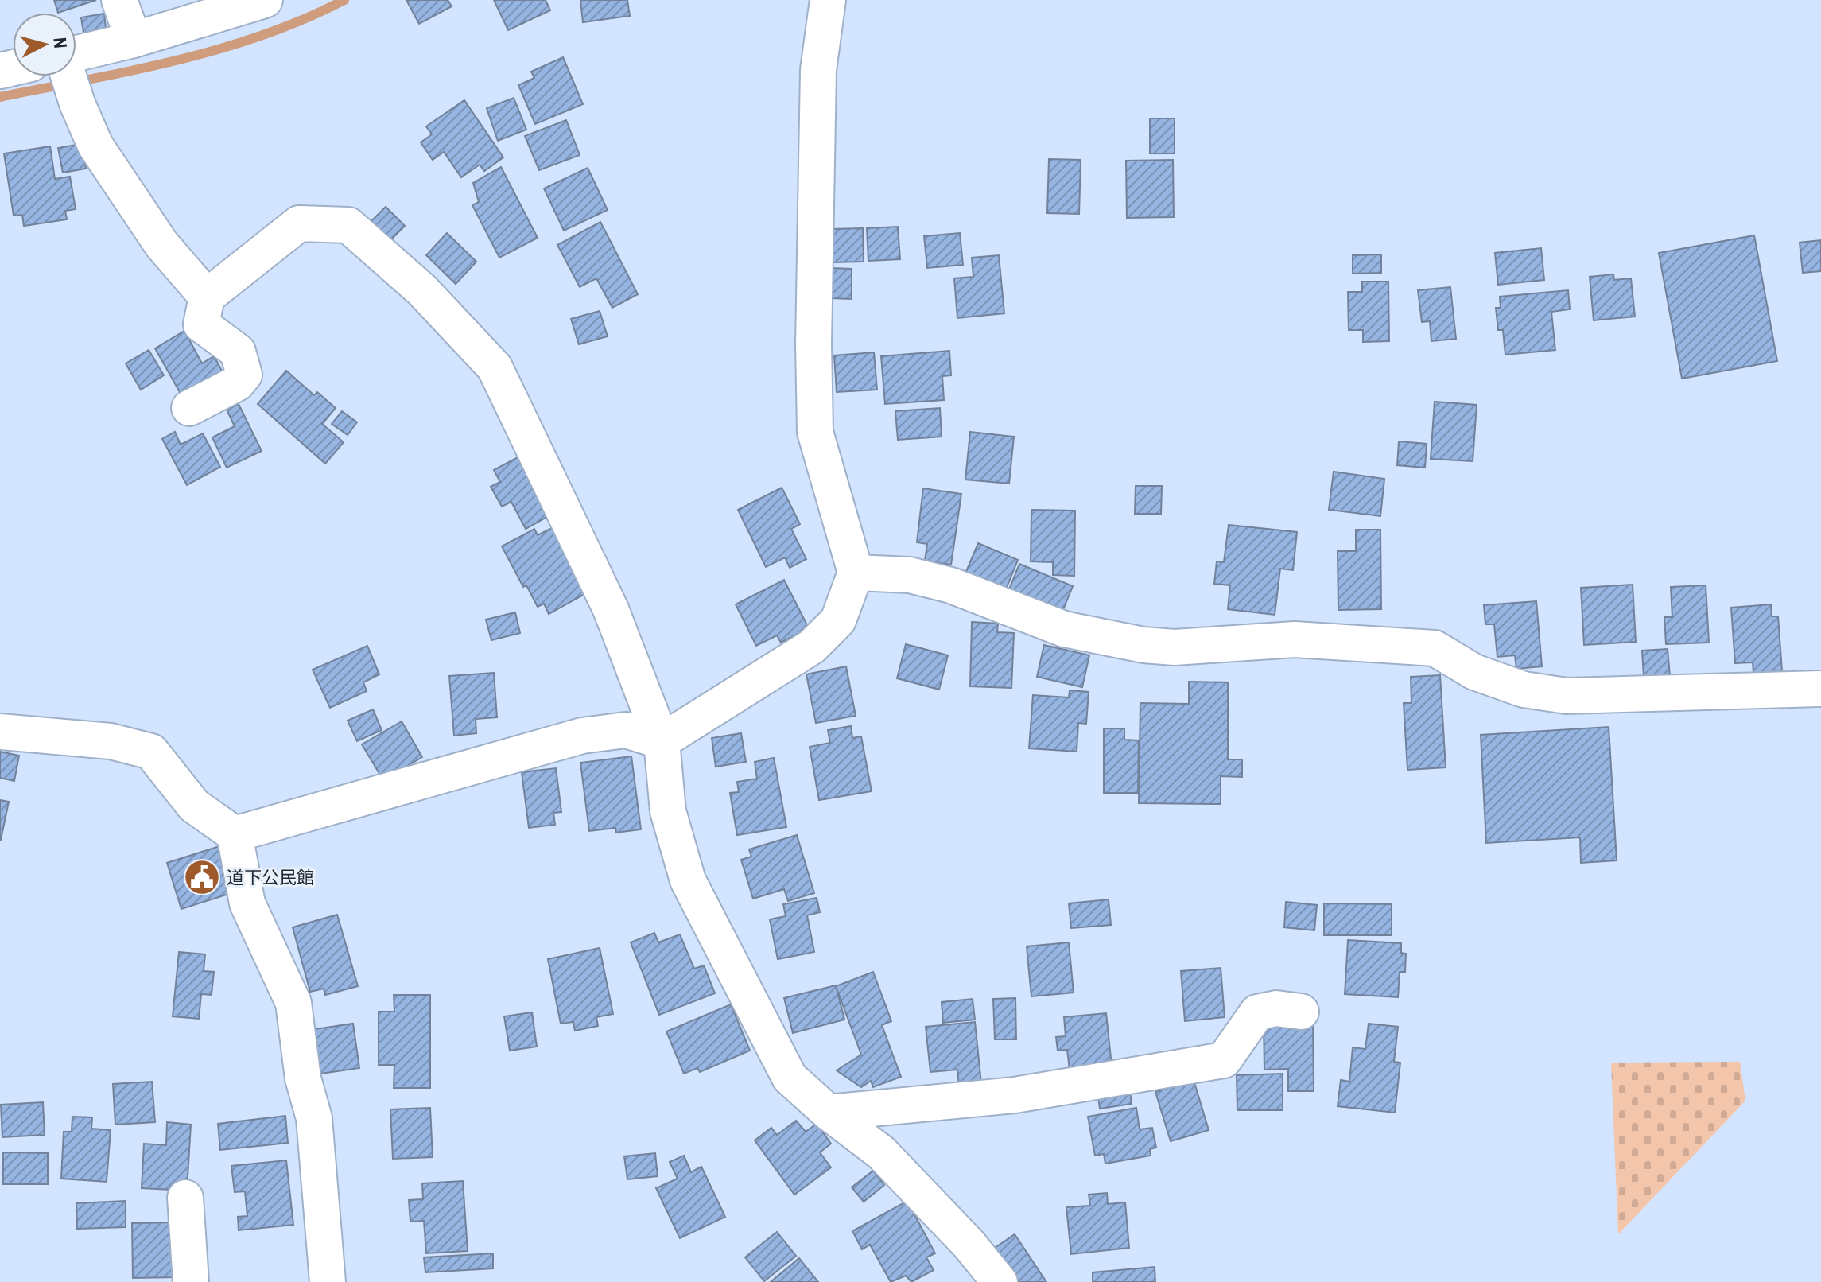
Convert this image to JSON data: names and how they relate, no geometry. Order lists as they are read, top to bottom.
{
  "places": {
    "public building": ["道下公民館"]
  },
  "north": "right"
}
